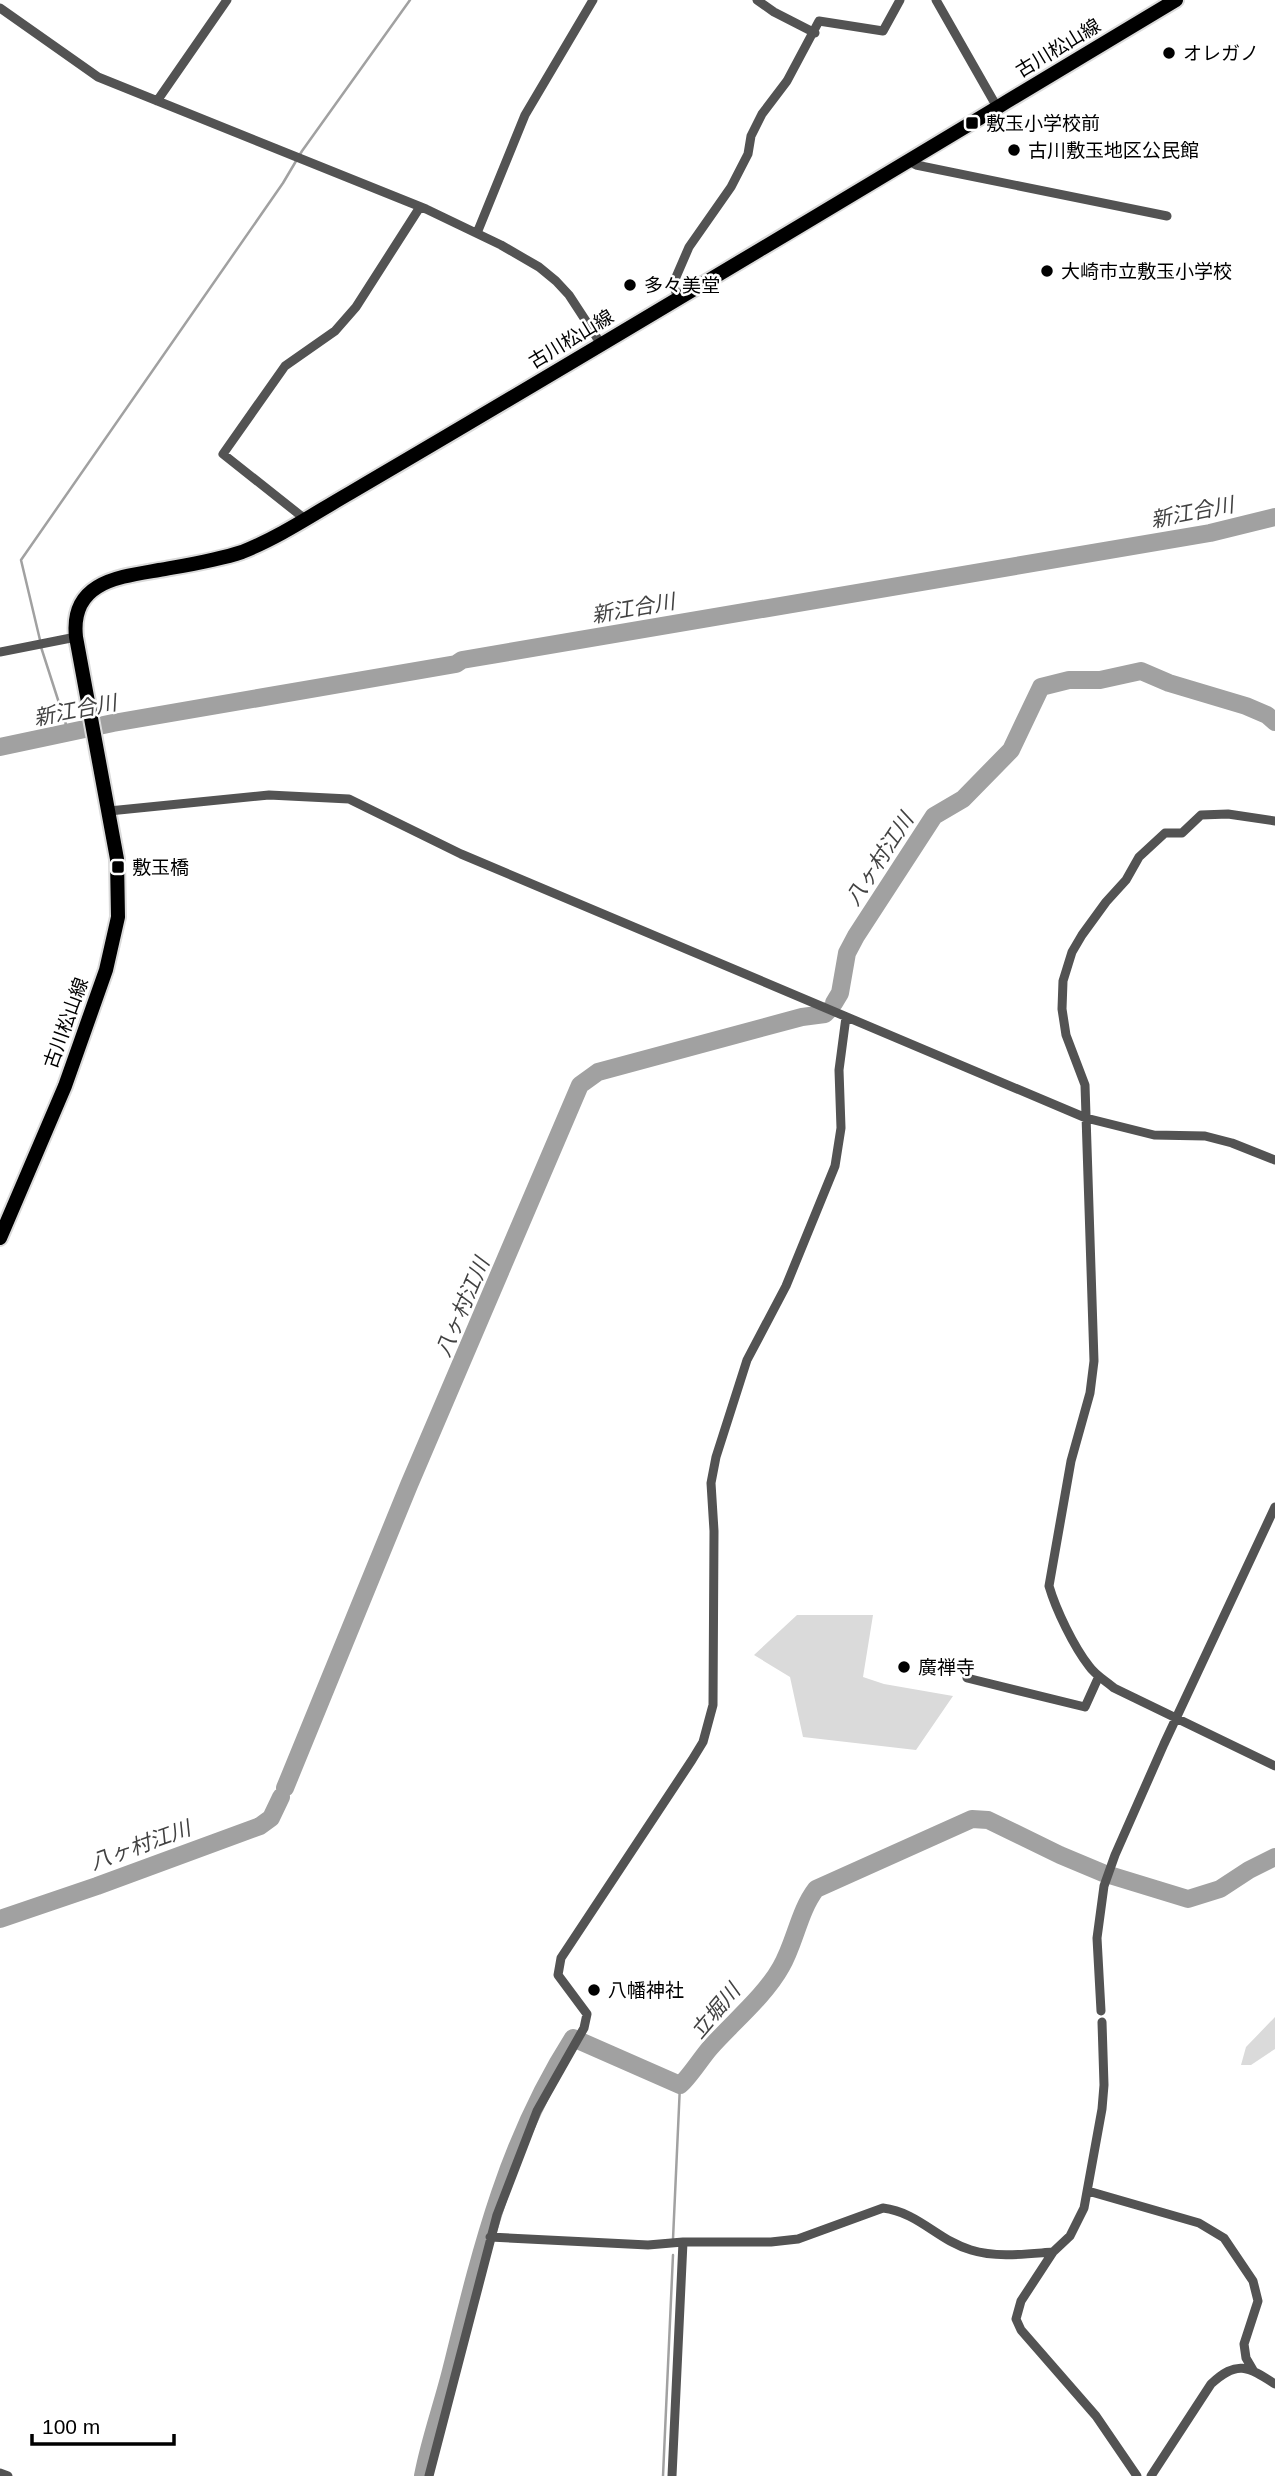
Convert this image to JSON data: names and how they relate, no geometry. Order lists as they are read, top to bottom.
{
  "streets": {
    "main road": ["古川松山線"]
  },
  "water": ["新江合川", "八ヶ村江川", "立堀川"],
  "places": {
    "other": [
      "オレガノ",
      "古川敷玉地区公民館",
      "大崎市立敷玉小学校",
      "多々美堂",
      "廣禅寺",
      "八幡神社"
    ],
    "transit": ["敷玉小学校前", "敷玉橋"]
  },
  "scale_bar": "100 m"
}
